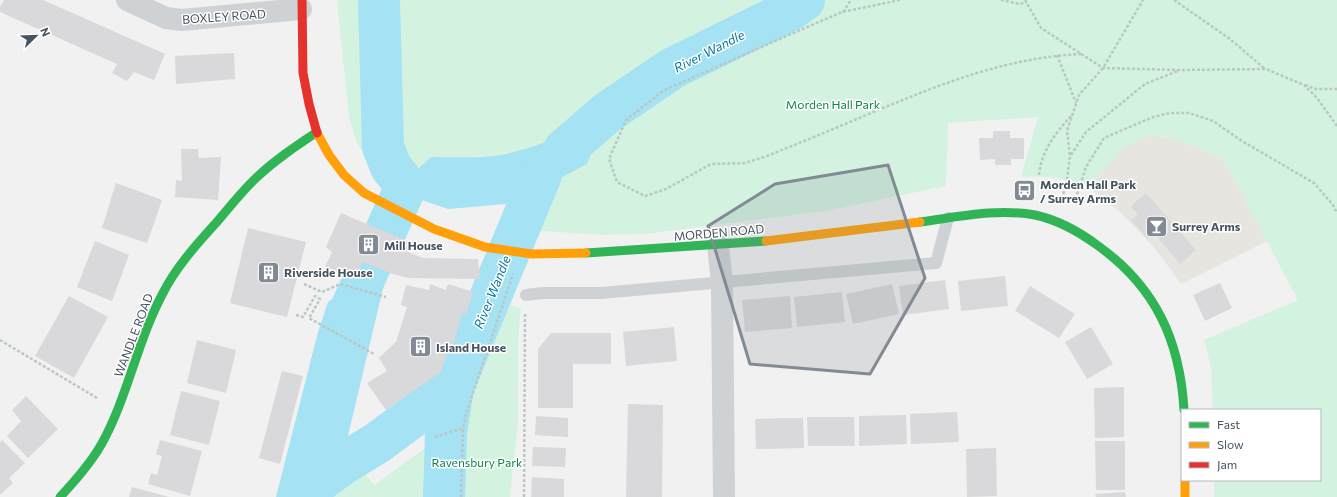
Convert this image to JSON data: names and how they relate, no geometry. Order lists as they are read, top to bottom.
{
  "streets": {
    "main road": ["MORDEN ROAD", "WANDLE ROAD"],
    "street": ["BOXLEY ROAD"]
  },
  "crossings": [
    ["BOXLEY ROAD", "MORDEN ROAD"],
    ["MORDEN ROAD", "WANDLE ROAD"]
  ],
  "water": ["River Wandle"],
  "parks": ["Morden Hall Park", "Ravensbury Park"],
  "places": {
    "bus stop": ["Morden Hall Park / Surrey Arms"],
    "bar": ["Surrey Arms"],
    "building": ["Mill House", "Riverside House", "Island House"]
  },
  "legend": ["Fast", "Slow", "Jam"],
  "north": "top right"
}
